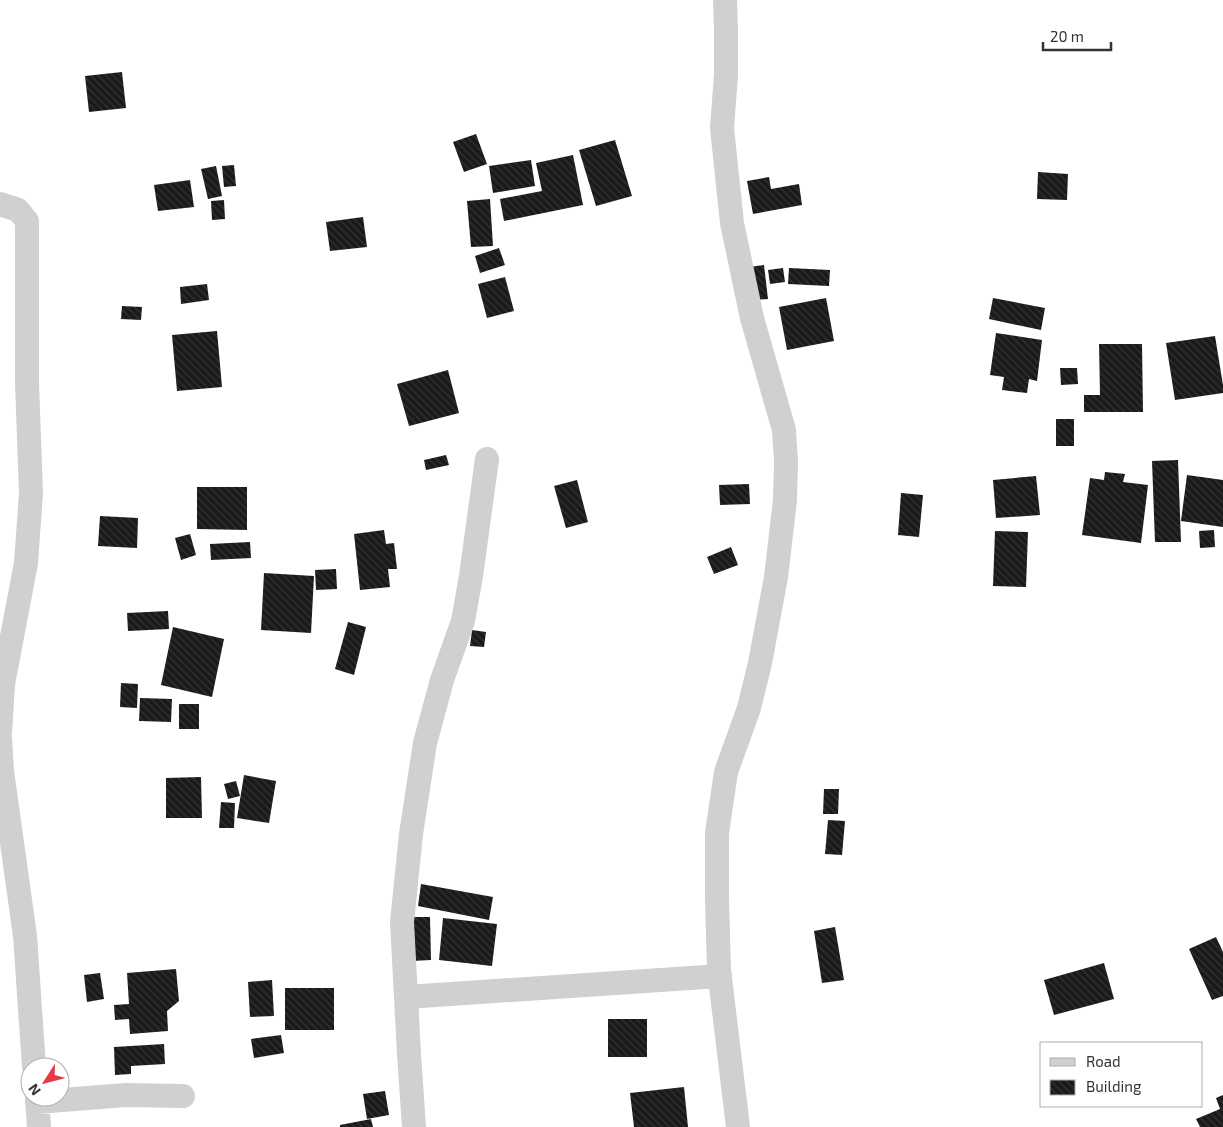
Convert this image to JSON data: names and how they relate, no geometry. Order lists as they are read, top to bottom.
{
  "legend": ["Road", "Building"],
  "scale_bar": "20 m",
  "north": "bottom left"
}
